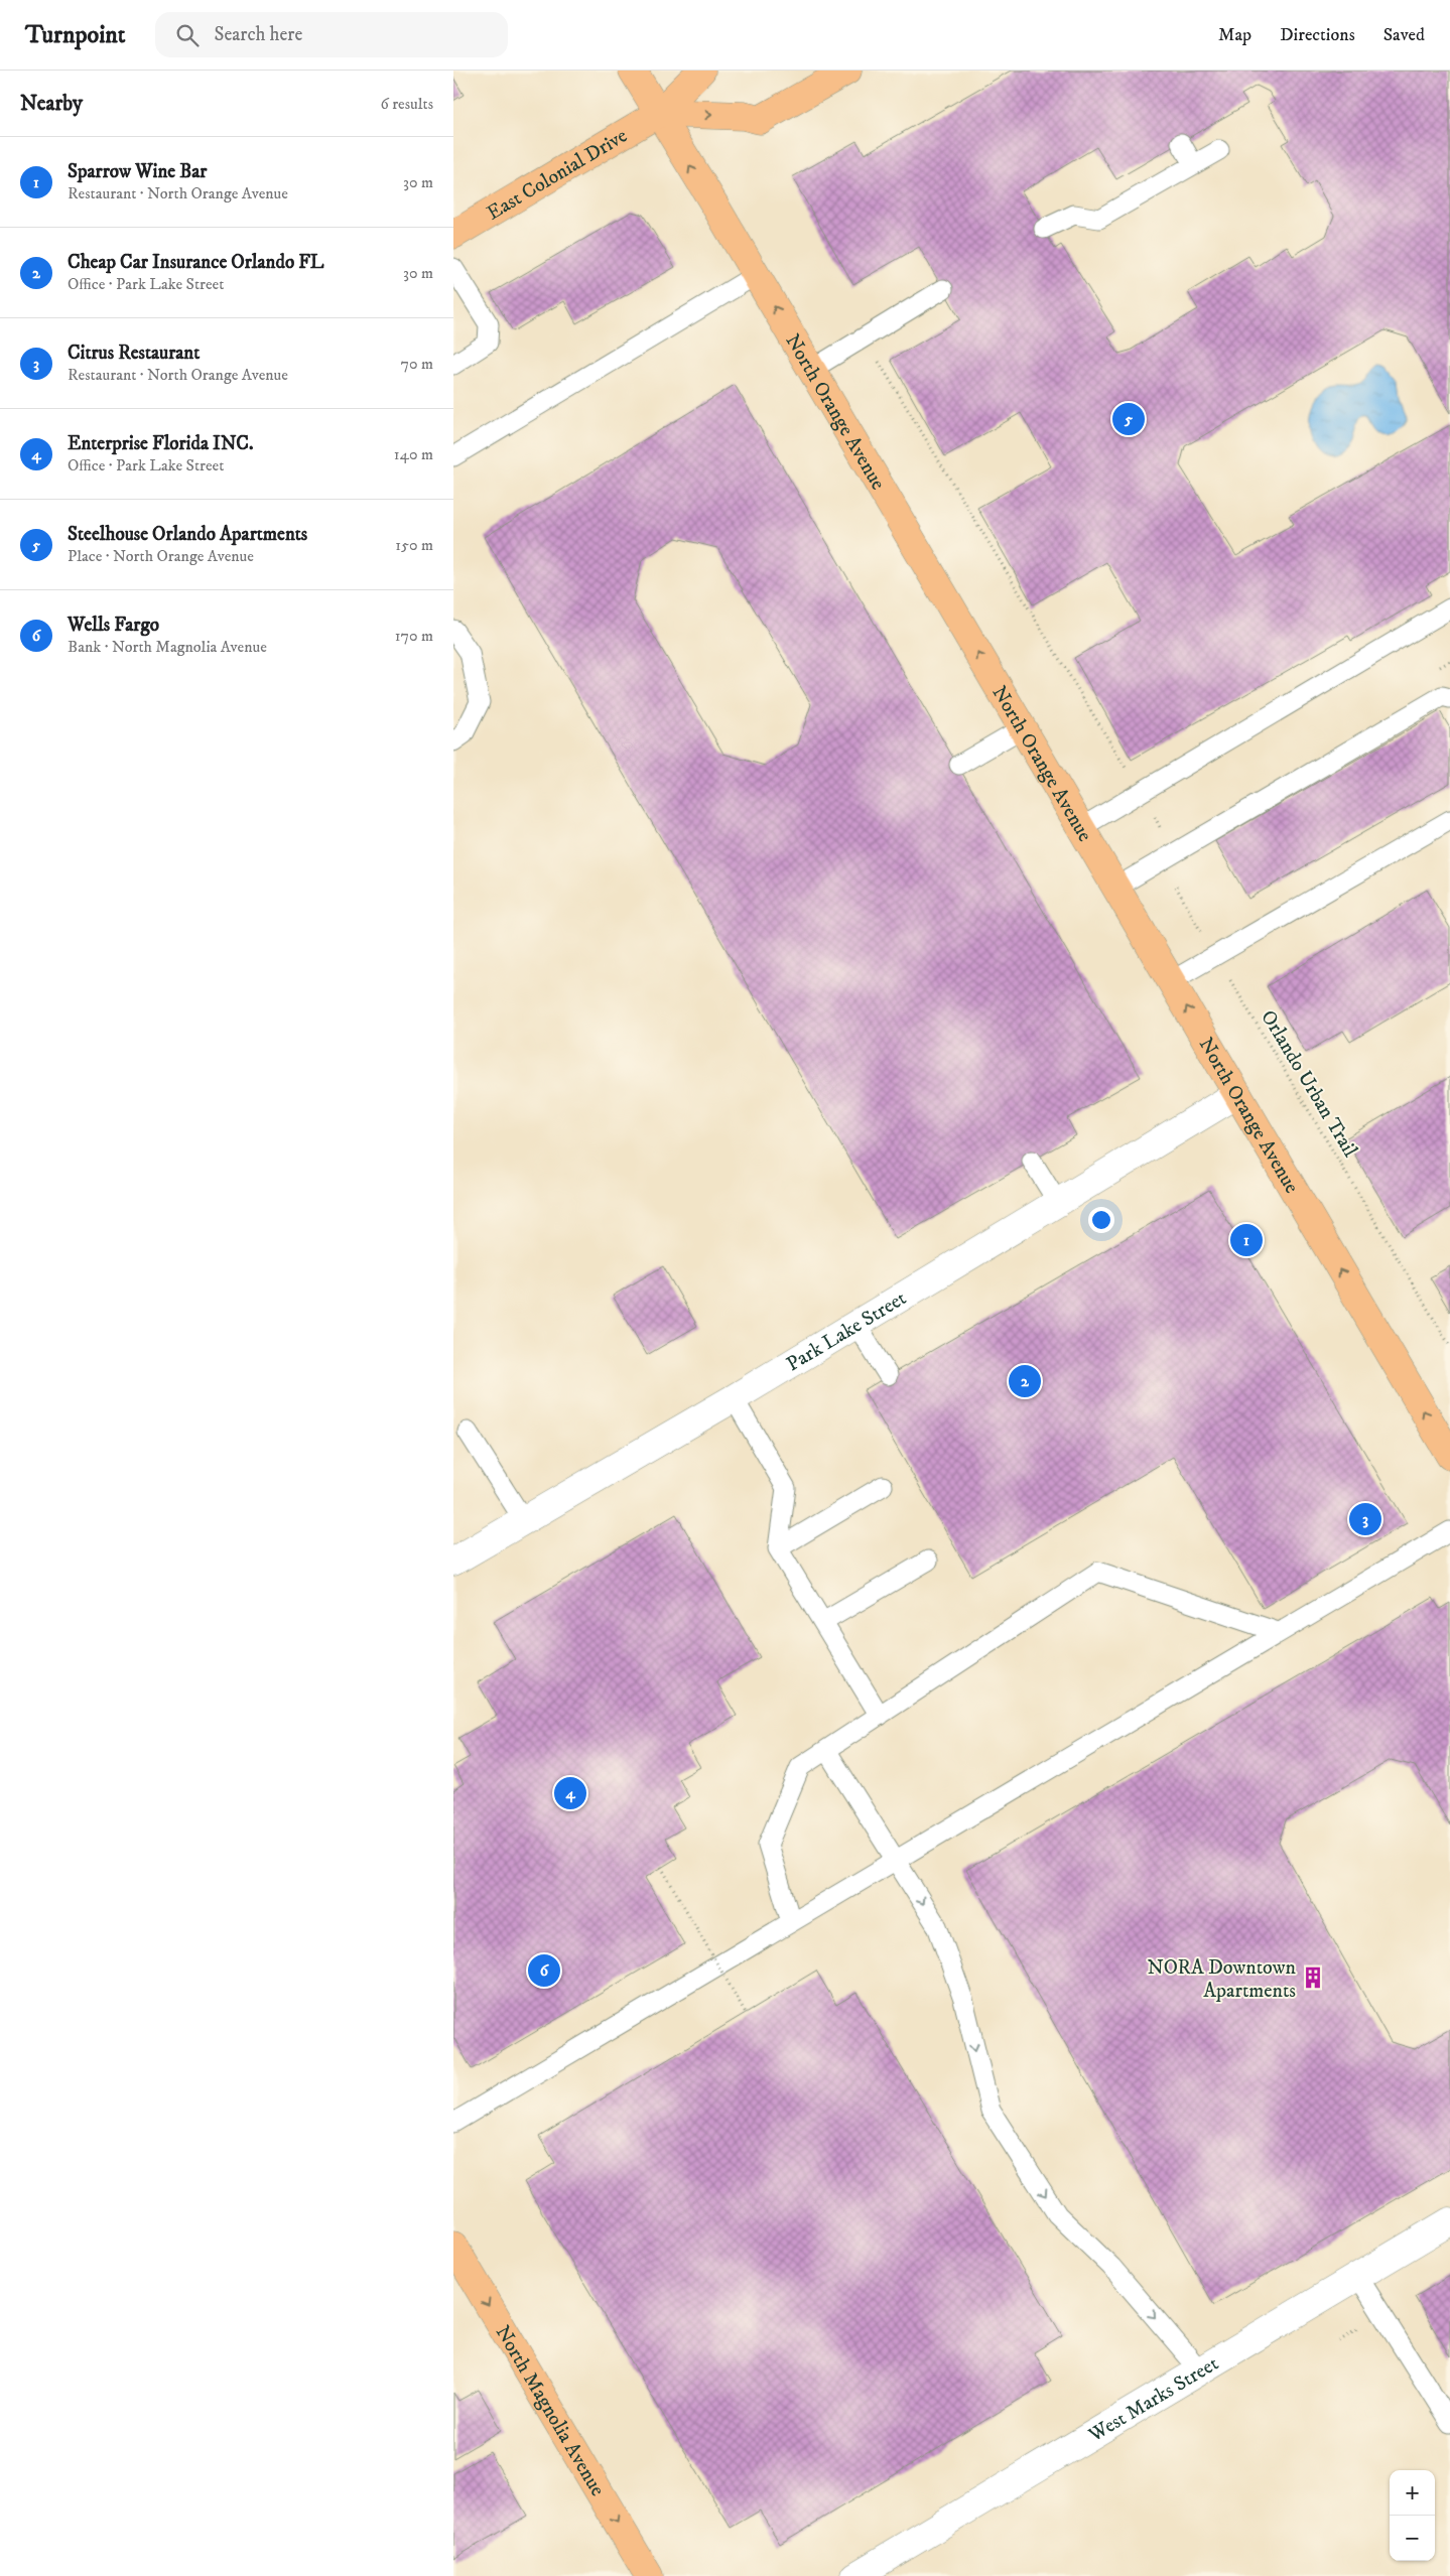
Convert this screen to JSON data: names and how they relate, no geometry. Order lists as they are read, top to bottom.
{
  "streets": {
    "main road": ["East Colonial Drive", "North Orange Avenue", "North Magnolia Avenue"],
    "street": ["Park Lake Street", "West Marks Street"],
    "path": ["Orlando Urban Trail"]
  },
  "crossings": [
    ["East Colonial Drive", "North Orange Avenue"],
    ["North Orange Avenue", "Park Lake Street"]
  ],
  "one_way": ["North Orange Avenue", "North Magnolia Avenue"],
  "places": {
    "building": ["NORA Downtown Apartments"]
  },
  "page": {
    "header": "Turnpoint",
    "search": "Search here",
    "nav": ["Map", "Directions", "Saved"],
    "heading": ["Nearby", "6 results"],
    "list": [
      {
        "mark": "1",
        "name": "Sparrow Wine Bar",
        "note": "Restaurant · North Orange Avenue",
        "value": "30 m"
      },
      {
        "mark": "2",
        "name": "Cheap Car Insurance Orlando FL",
        "note": "Office · Park Lake Street",
        "value": "30 m"
      },
      {
        "mark": "3",
        "name": "Citrus Restaurant",
        "note": "Restaurant · North Orange Avenue",
        "value": "70 m"
      },
      {
        "mark": "4",
        "name": "Enterprise Florida INC.",
        "note": "Office · Park Lake Street",
        "value": "140 m"
      },
      {
        "mark": "5",
        "name": "Steelhouse Orlando Apartments",
        "note": "Place · North Orange Avenue",
        "value": "150 m"
      },
      {
        "mark": "6",
        "name": "Wells Fargo",
        "note": "Bank · North Magnolia Avenue",
        "value": "170 m"
      }
    ],
    "pins": [
      "5",
      "1",
      "2",
      "3",
      "4",
      "6"
    ],
    "map_buttons": ["+", "−"]
  }
}
